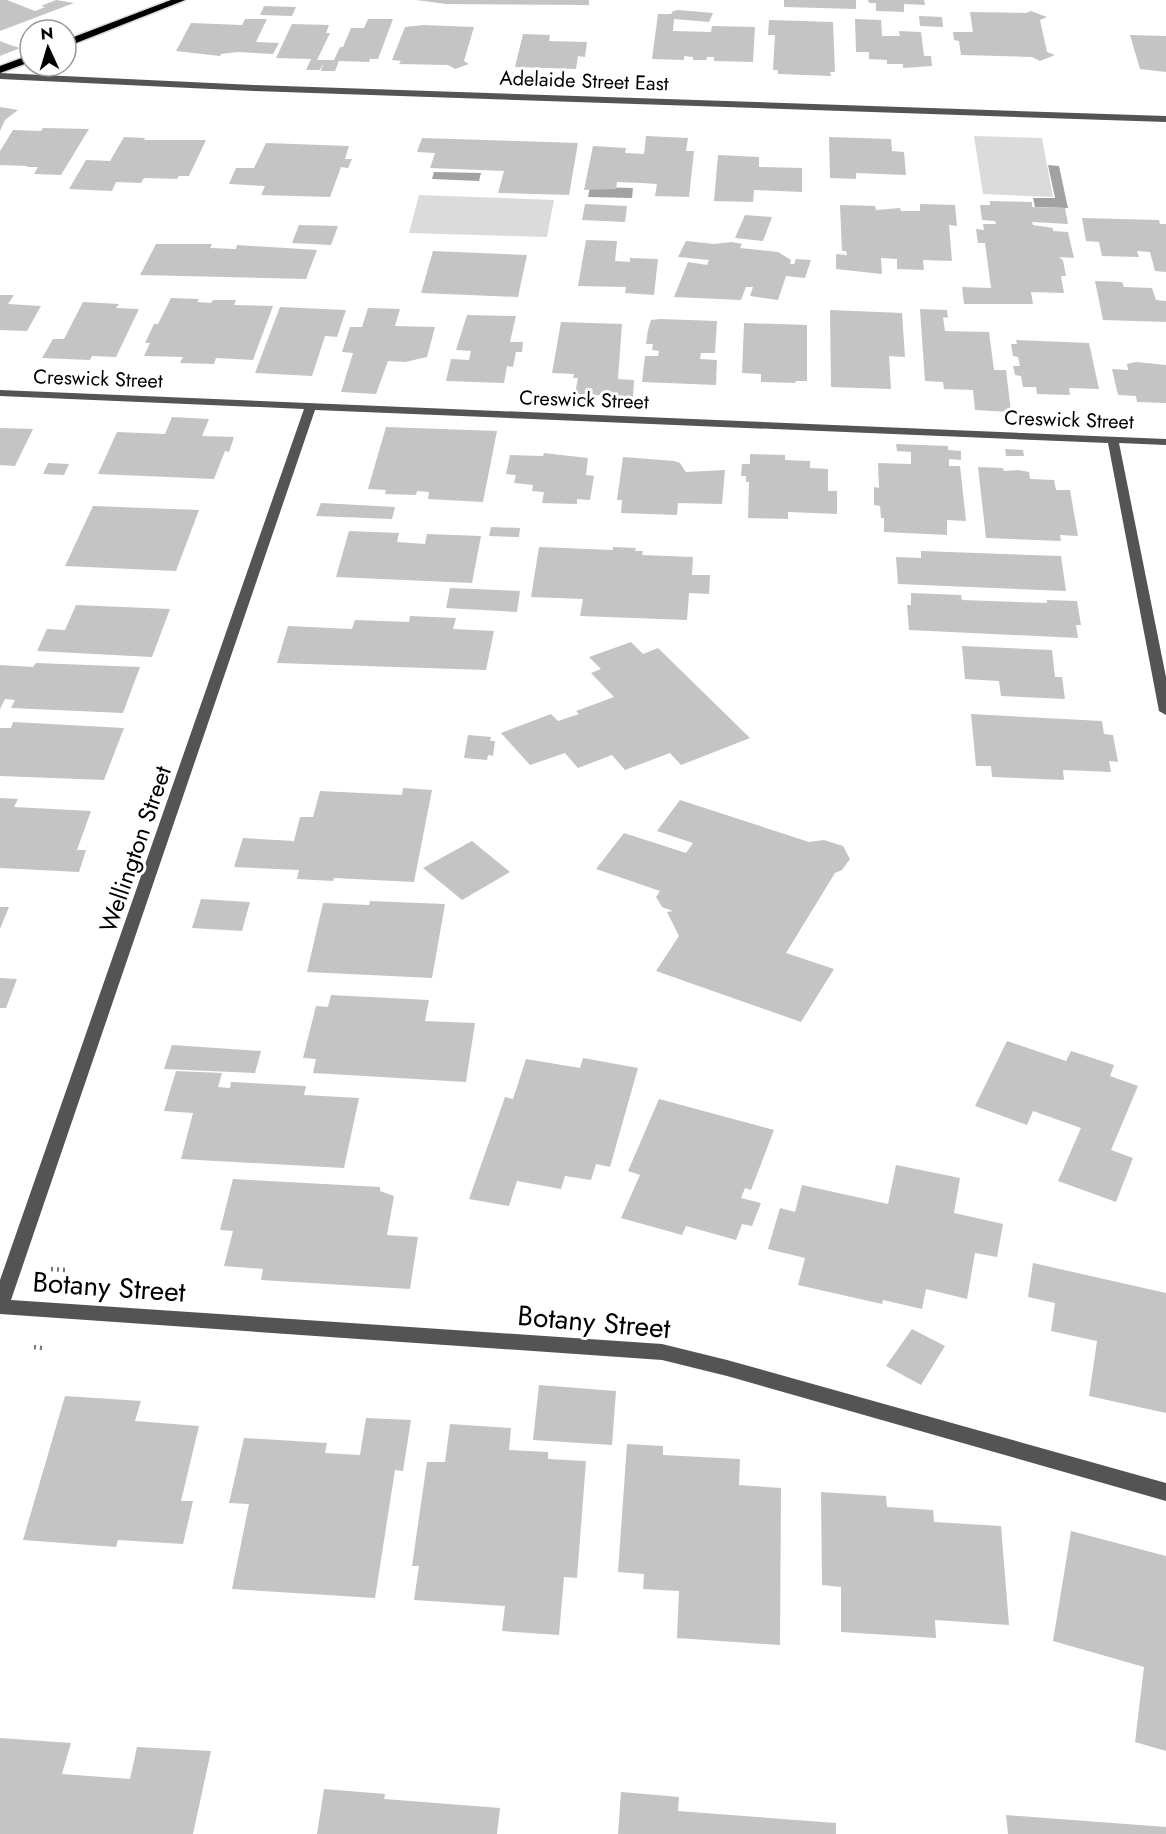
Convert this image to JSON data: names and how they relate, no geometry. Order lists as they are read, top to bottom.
{
  "streets": {
    "street": [
      "Adelaide Street East",
      "Creswick Street",
      "Wellington Street",
      "Botany Street"
    ]
  },
  "crossings": [
    ["Creswick Street", "Wellington Street"],
    ["Wellington Street", "Botany Street"]
  ],
  "north": "top"
}
